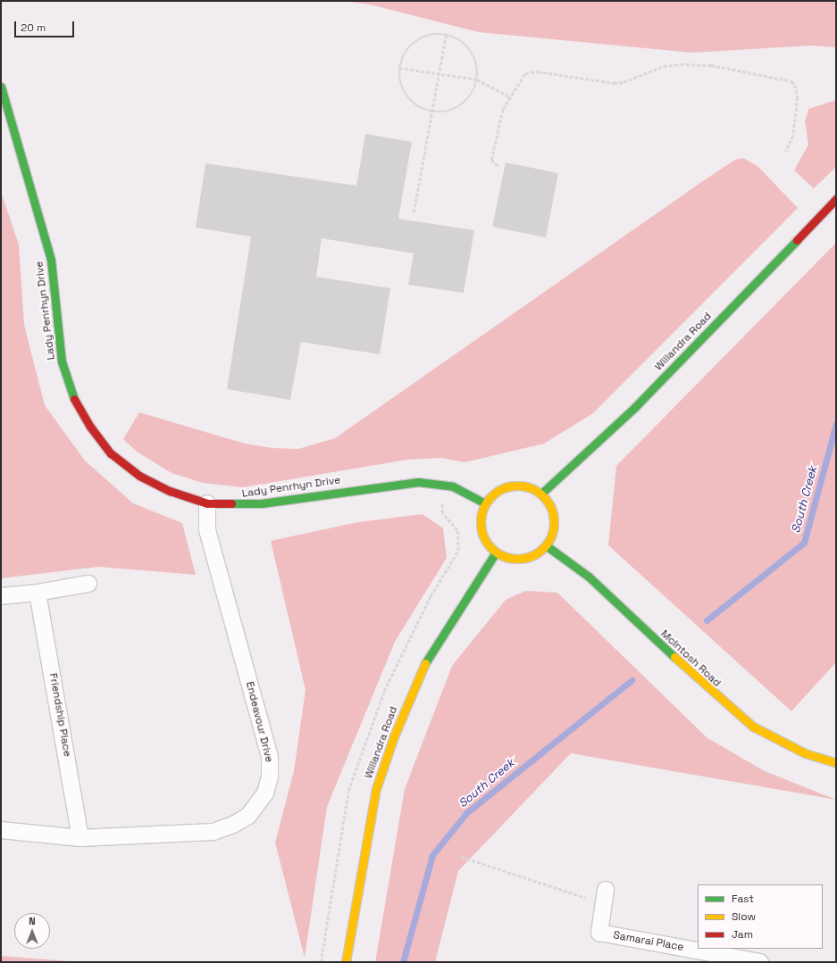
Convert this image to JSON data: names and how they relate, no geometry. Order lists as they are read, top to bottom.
{
  "streets": {
    "street": [
      "Lady Penrhyn Drive",
      "Willandra Road",
      "McIntosh Road",
      "Friendship Place",
      "Endeavour Drive",
      "Samarai Place"
    ]
  },
  "crossings": [
    ["Lady Penrhyn Drive", "Willandra Road"],
    ["Lady Penrhyn Drive", "McIntosh Road"],
    ["Lady Penrhyn Drive", "Endeavour Drive"],
    ["Willandra Road", "McIntosh Road"],
    ["Friendship Place", "Endeavour Drive"]
  ],
  "water": ["South Creek"],
  "legend": ["Fast", "Slow", "Jam"],
  "scale_bar": "20 m",
  "north": "top"
}
